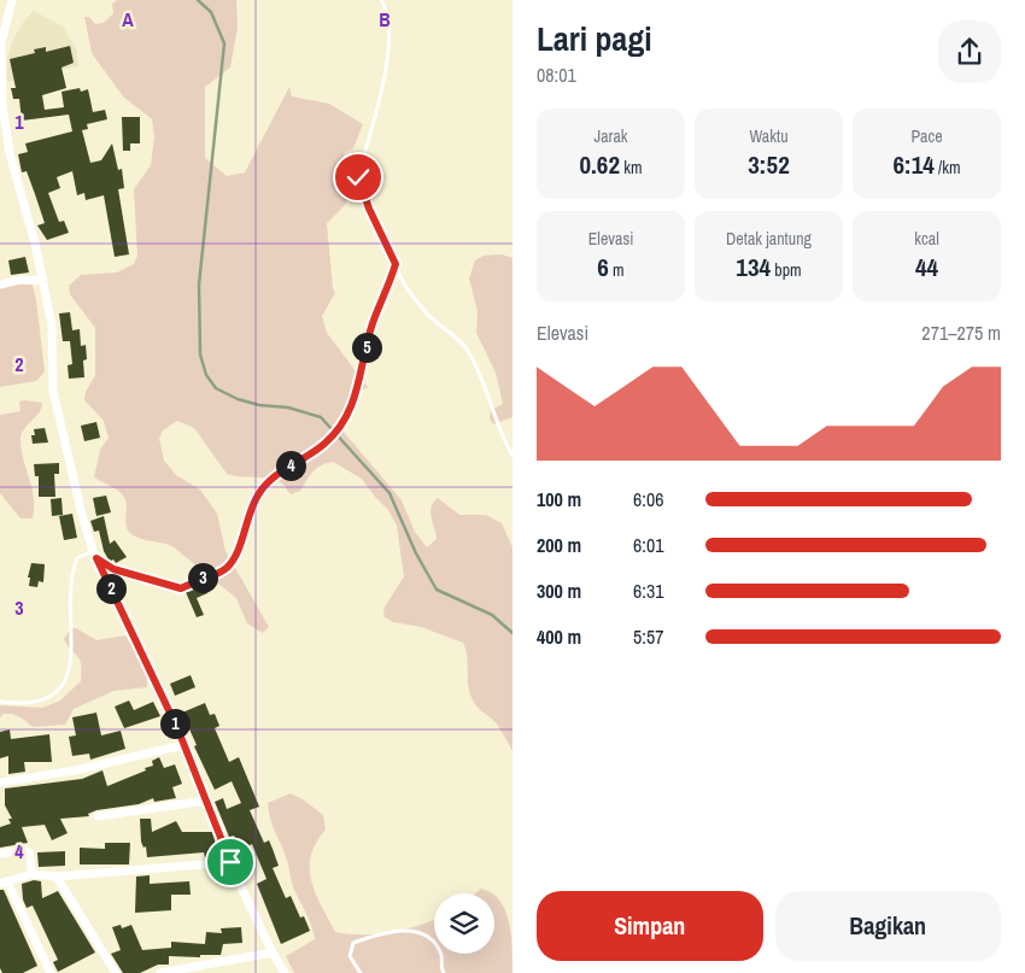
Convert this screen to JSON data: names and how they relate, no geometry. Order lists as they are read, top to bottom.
{
  "page": {
    "heading": ["Lari pagi", "08:01"],
    "stats": [
      ["Jarak", "0.62 km"],
      ["Waktu", "3:52"],
      ["Pace", "6:14 /km"],
      ["Elevasi", "6 m"],
      ["Detak jantung", "134 bpm"],
      ["kcal", "44"]
    ],
    "chart": ["Elevasi", "271–275 m"],
    "pins": [
      "5",
      "4",
      "3",
      "2",
      "1"
    ],
    "list": [
      {
        "name": "100 m",
        "note": "6:06"
      },
      {
        "name": "200 m",
        "note": "6:01"
      },
      {
        "name": "300 m",
        "note": "6:31"
      },
      {
        "name": "400 m",
        "note": "5:57"
      }
    ],
    "buttons": ["Simpan", "Bagikan"]
  },
  "grid": {
    "columns": ["A", "B"],
    "rows": [
      "1",
      "2",
      "3",
      "4"
    ]
  }
}
